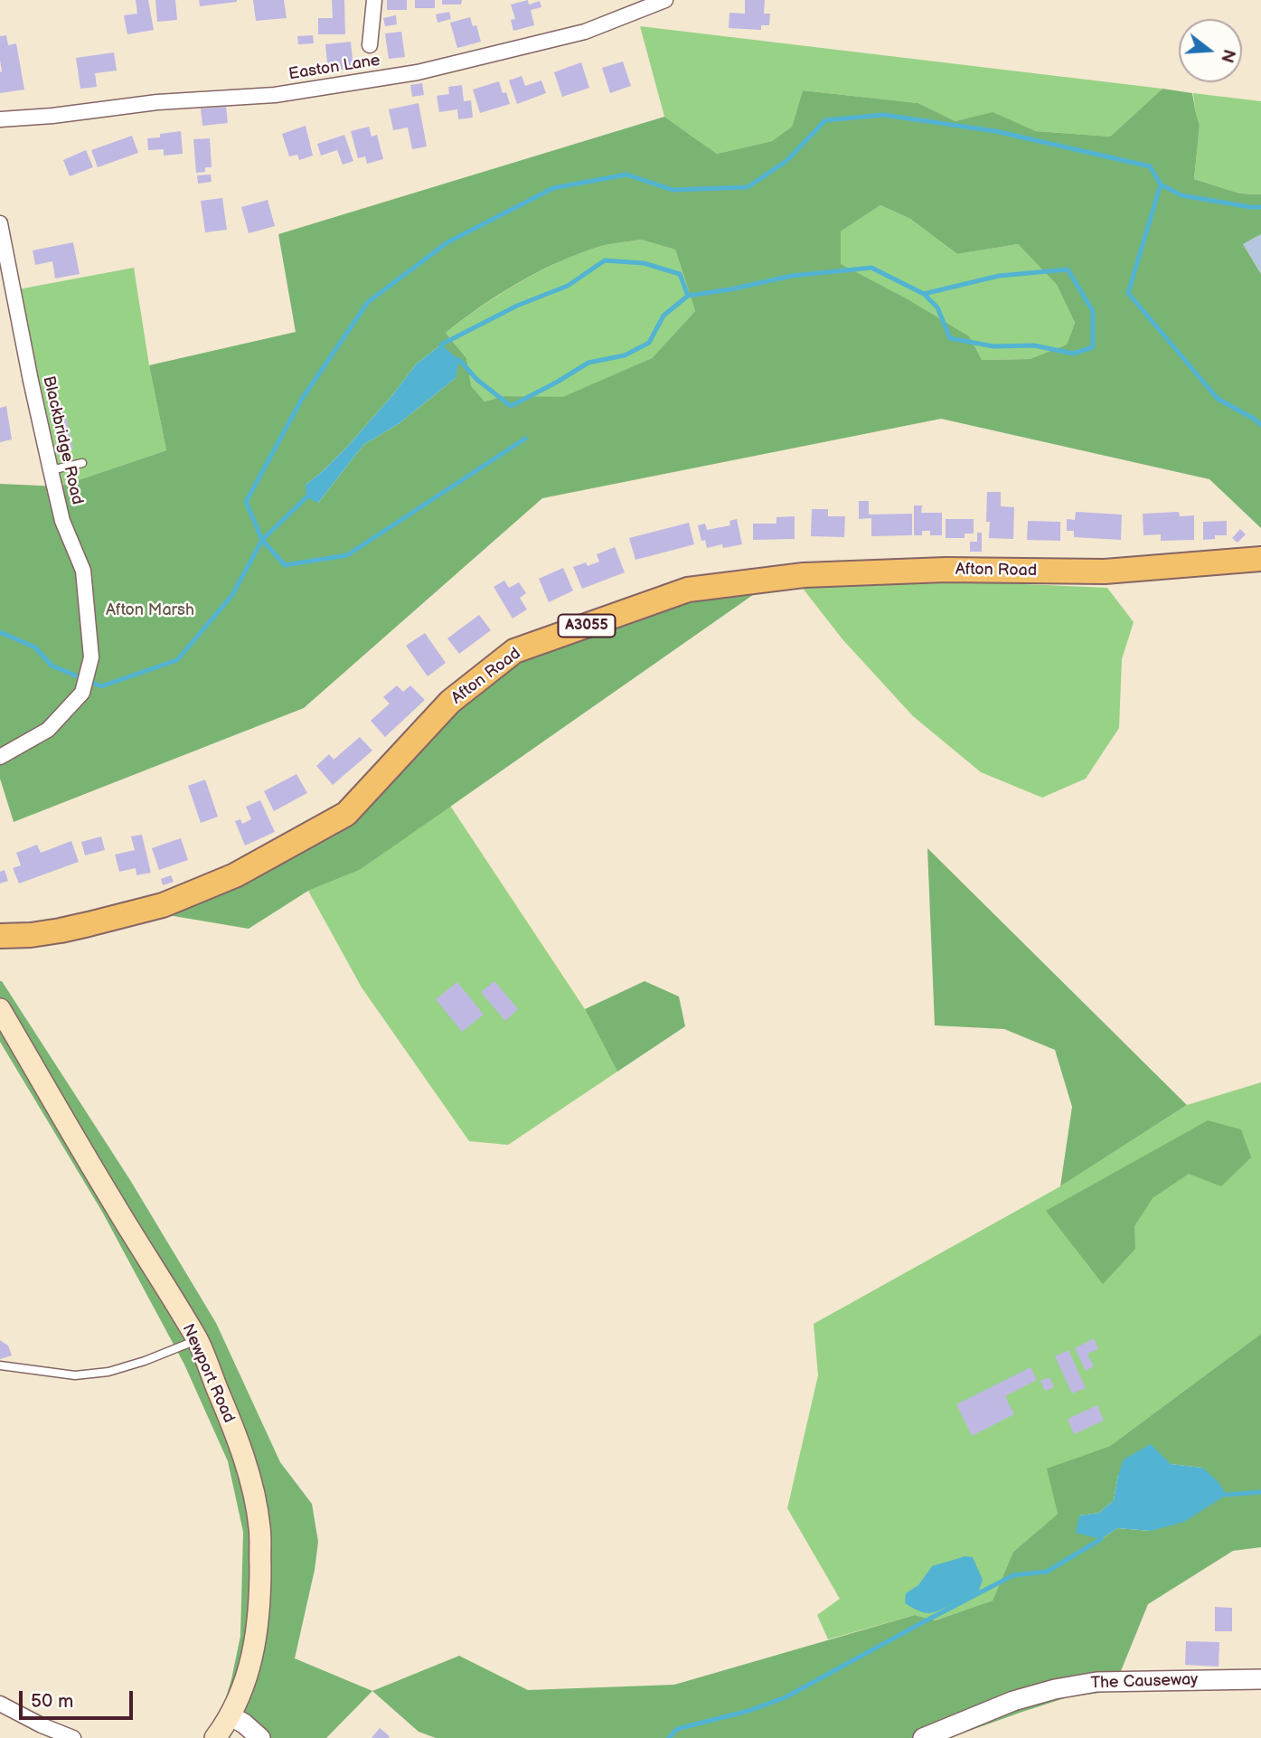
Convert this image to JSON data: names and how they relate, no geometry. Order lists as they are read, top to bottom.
{
  "streets": {
    "main road": ["Afton Road", "A3055", "Newport Road"],
    "street": ["Easton Lane", "Blackbridge Road", "The Causeway"]
  },
  "parks": ["Afton Marsh"],
  "scale_bar": "50 m",
  "north": "right"
}
